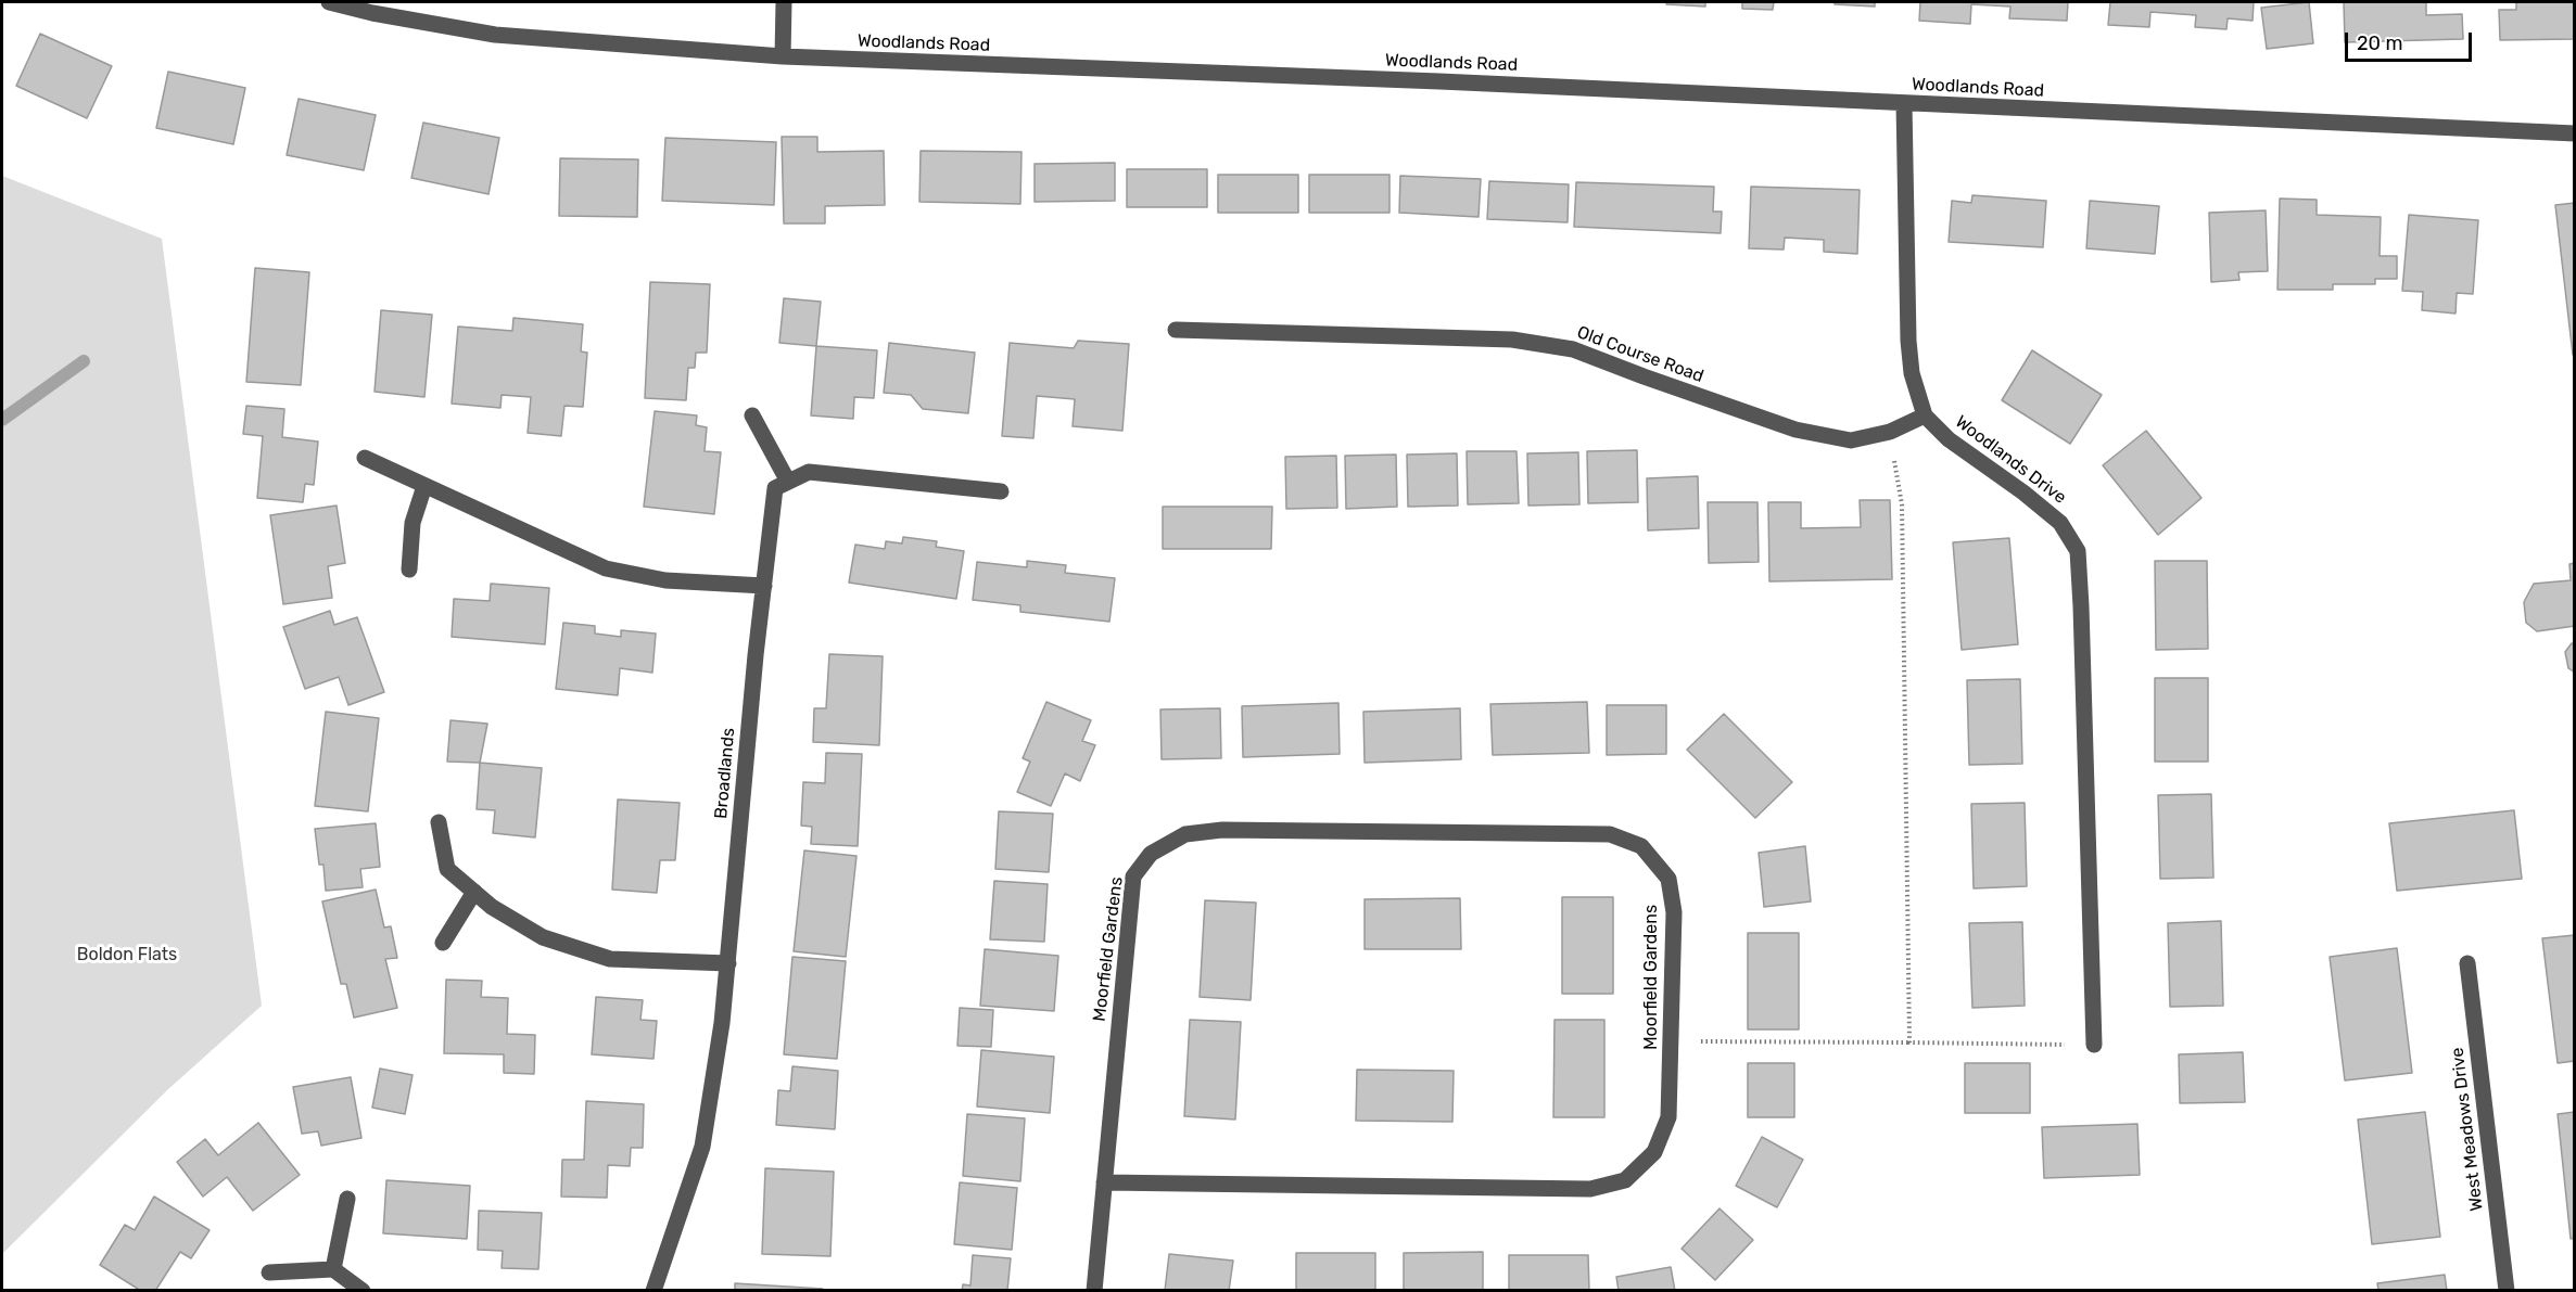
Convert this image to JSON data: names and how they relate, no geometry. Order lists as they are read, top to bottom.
{
  "streets": {
    "street": [
      "Woodlands Road",
      "Old Course Road",
      "Woodlands Drive",
      "Broadlands",
      "Moorfield Gardens",
      "West Meadows Drive"
    ]
  },
  "crossings": [
    ["Woodlands Road", "Woodlands Drive"],
    ["Old Course Road", "Woodlands Drive"]
  ],
  "parks": ["Boldon Flats"],
  "scale_bar": "20 m"
}
